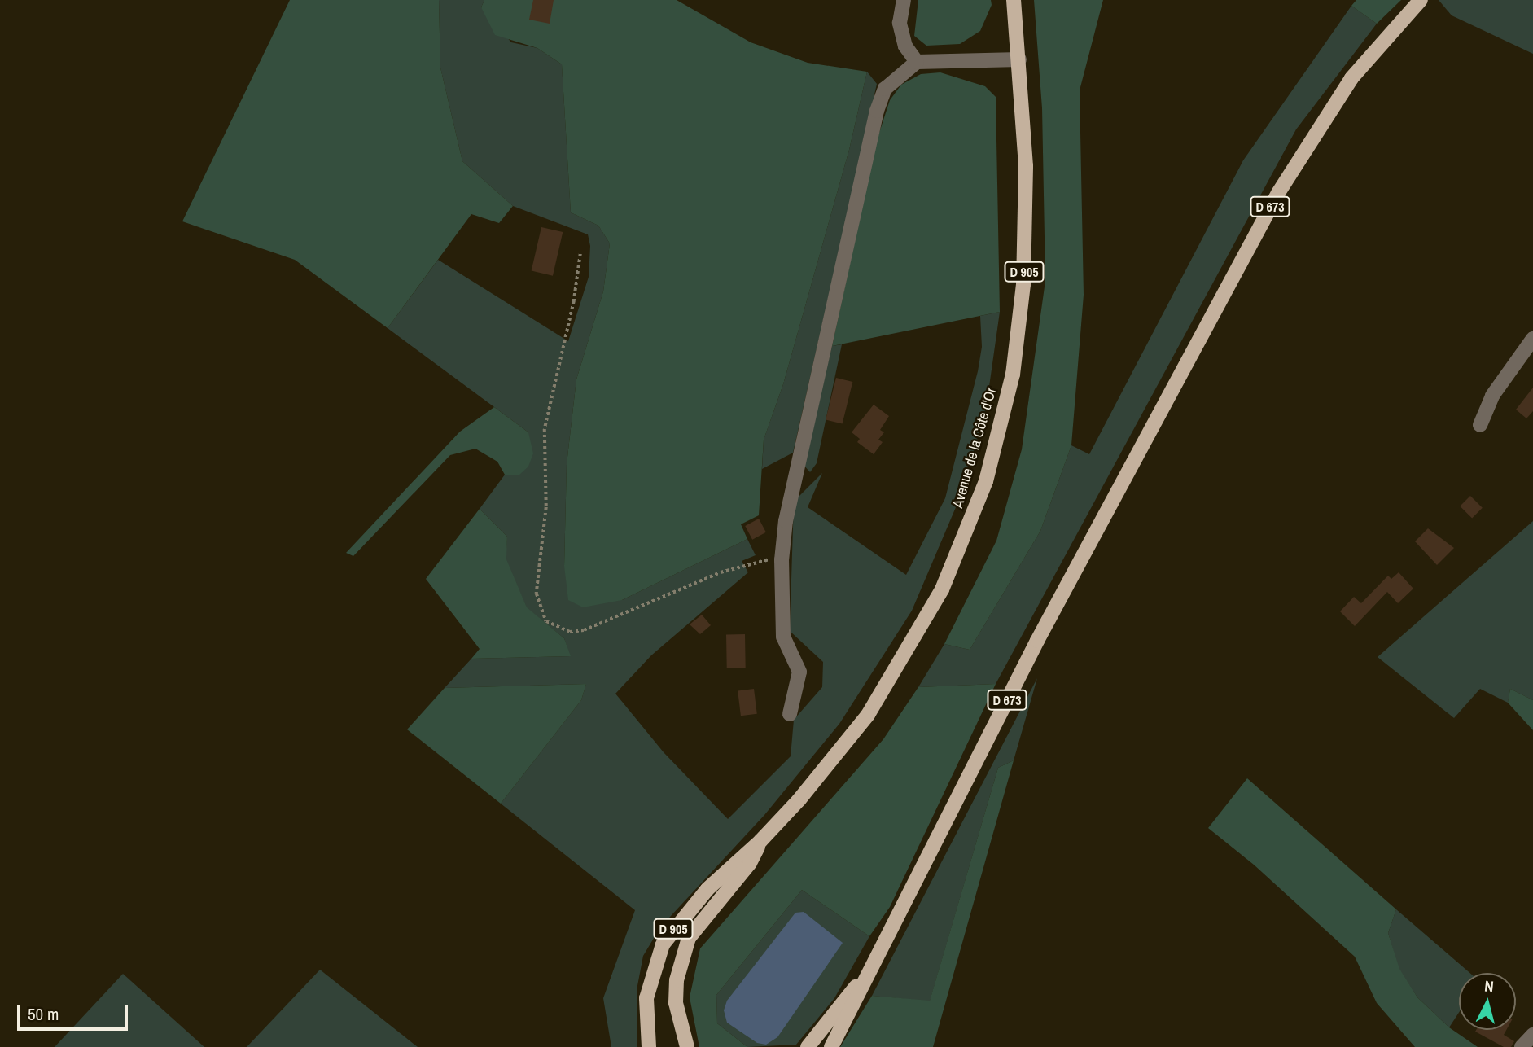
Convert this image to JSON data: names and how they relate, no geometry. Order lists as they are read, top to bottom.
{
  "streets": {
    "main road": ["D 673", "D 905", "Avenue de la Côte d'Or"]
  },
  "scale_bar": "50 m",
  "north": "top"
}
